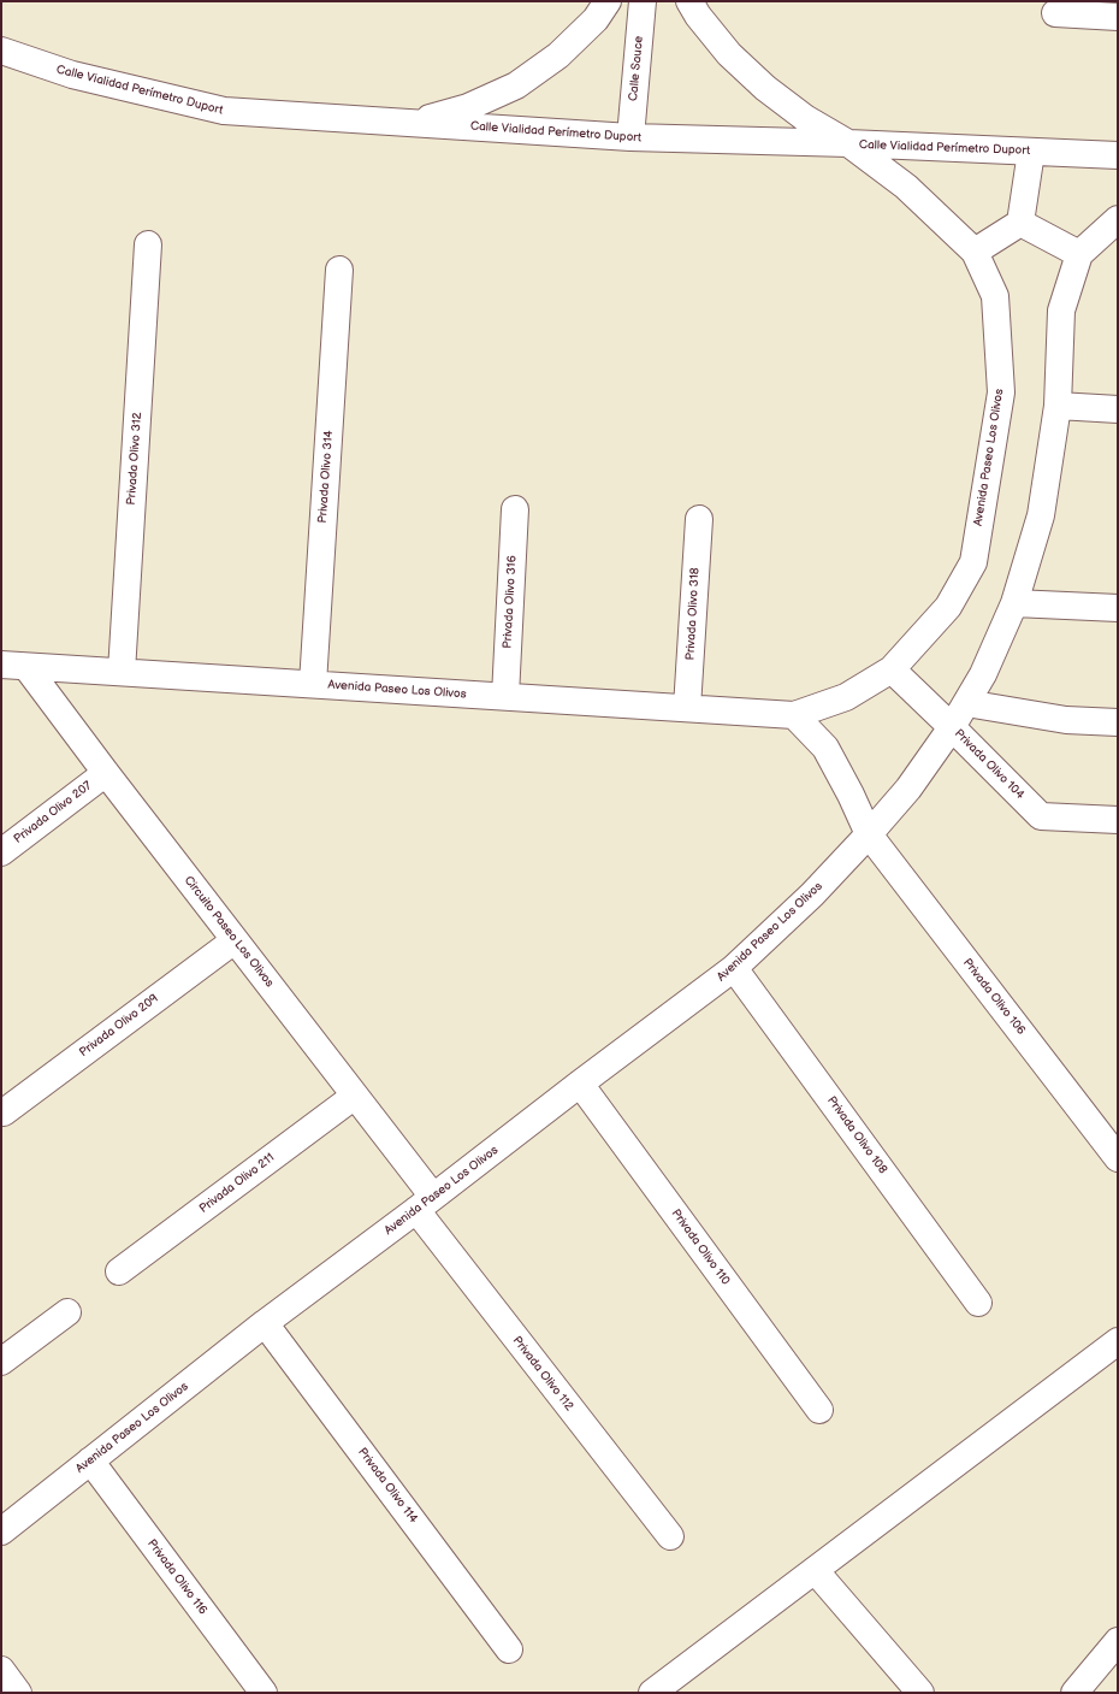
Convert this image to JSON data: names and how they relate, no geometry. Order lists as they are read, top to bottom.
{
  "streets": {
    "street": [
      "Calle Sauce",
      "Calle Vialidad Perímetro Duport",
      "Avenida Paseo Los Olivos",
      "Privada Olivo 312",
      "Privada Olivo 314",
      "Privada Olivo 316",
      "Privada Olivo 318",
      "Privada Olivo 104",
      "Privada Olivo 207",
      "Circuito Paseo Los Olivos",
      "Privada Olivo 106",
      "Privada Olivo 209",
      "Privada Olivo 108",
      "Privada Olivo 211",
      "Privada Olivo 110",
      "Privada Olivo 112",
      "Privada Olivo 114",
      "Privada Olivo 116"
    ]
  },
  "crossings": [
    ["Calle Sauce", "Calle Vialidad Perímetro Duport"],
    ["Calle Vialidad Perímetro Duport", "Avenida Paseo Los Olivos"],
    ["Avenida Paseo Los Olivos", "Privada Olivo 312"],
    ["Avenida Paseo Los Olivos", "Privada Olivo 314"],
    ["Avenida Paseo Los Olivos", "Privada Olivo 316"],
    ["Avenida Paseo Los Olivos", "Privada Olivo 318"],
    ["Avenida Paseo Los Olivos", "Privada Olivo 104"],
    ["Avenida Paseo Los Olivos", "Circuito Paseo Los Olivos"],
    ["Avenida Paseo Los Olivos", "Privada Olivo 106"],
    ["Avenida Paseo Los Olivos", "Privada Olivo 108"],
    ["Avenida Paseo Los Olivos", "Privada Olivo 110"],
    ["Avenida Paseo Los Olivos", "Privada Olivo 112"],
    ["Avenida Paseo Los Olivos", "Privada Olivo 114"],
    ["Avenida Paseo Los Olivos", "Privada Olivo 116"],
    ["Privada Olivo 207", "Circuito Paseo Los Olivos"],
    ["Circuito Paseo Los Olivos", "Privada Olivo 209"],
    ["Circuito Paseo Los Olivos", "Privada Olivo 211"],
    ["Circuito Paseo Los Olivos", "Privada Olivo 112"]
  ]
}
